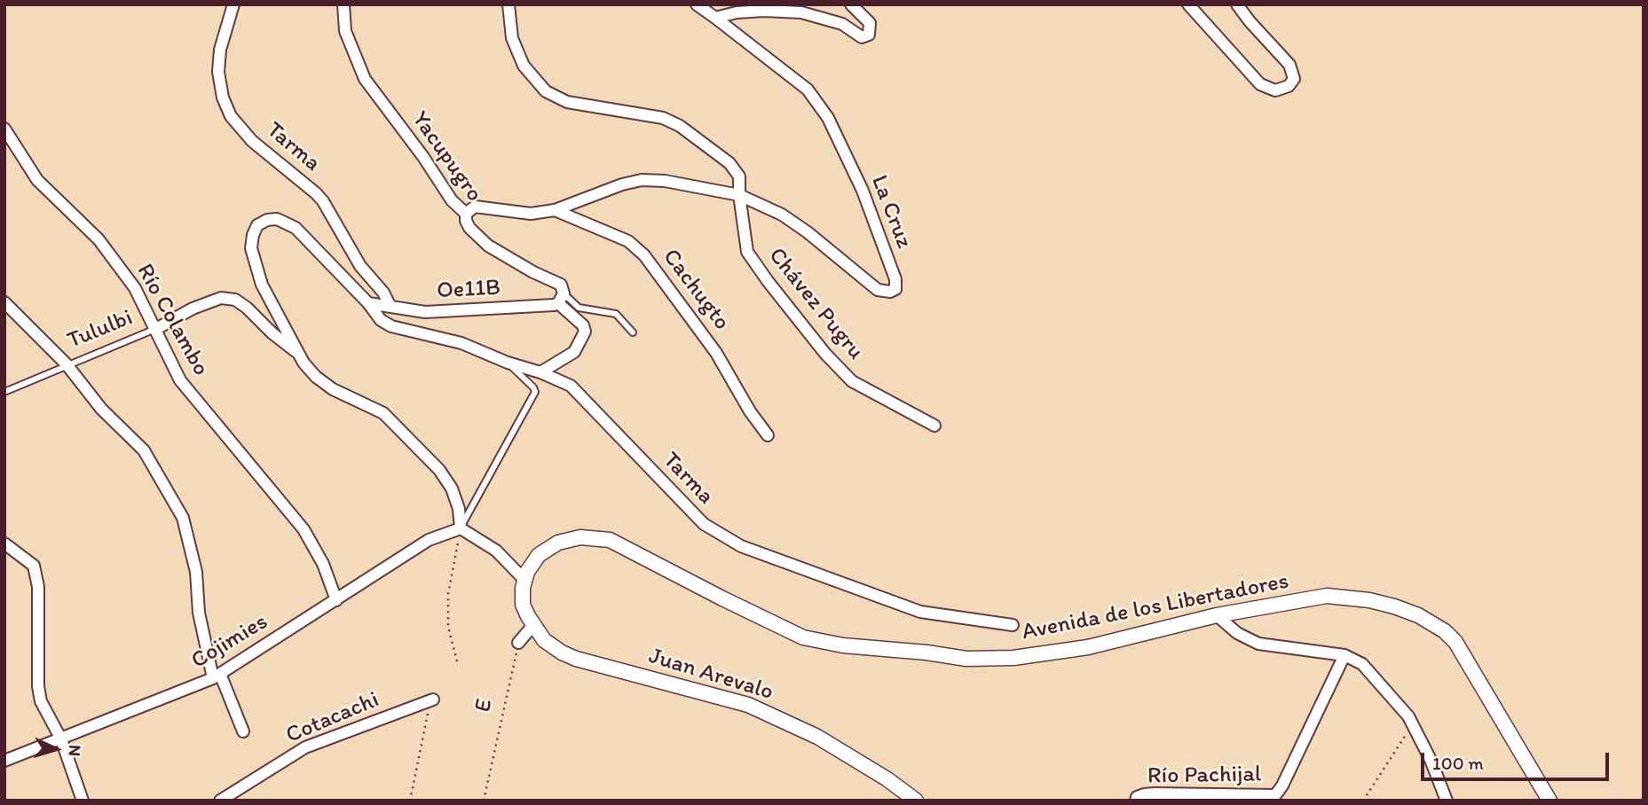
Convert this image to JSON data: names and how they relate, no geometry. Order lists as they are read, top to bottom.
{
  "streets": {
    "street": [
      "Tarma",
      "Yacupugro",
      "La Cruz",
      "Oe11B",
      "Cachugto",
      "Chávez Pugru",
      "Río Colambo",
      "Tululbi",
      "Avenida de los Libertadores",
      "Cojimies",
      "Juan Arevalo",
      "Cotacachi",
      "Río Pachijal"
    ],
    "path": ["E"]
  },
  "crossings": [
    ["Tarma", "Yacupugro"],
    ["Tarma", "Oe11B"],
    ["Tarma", "Tululbi"],
    ["Yacupugro", "Oe11B"],
    ["La Cruz", "Chávez Pugru"],
    ["Río Colambo", "Tululbi"],
    ["Río Colambo", "Cojimies"],
    ["Avenida de los Libertadores", "Juan Arevalo"]
  ],
  "scale_bar": "100 m",
  "north": "right"
}
